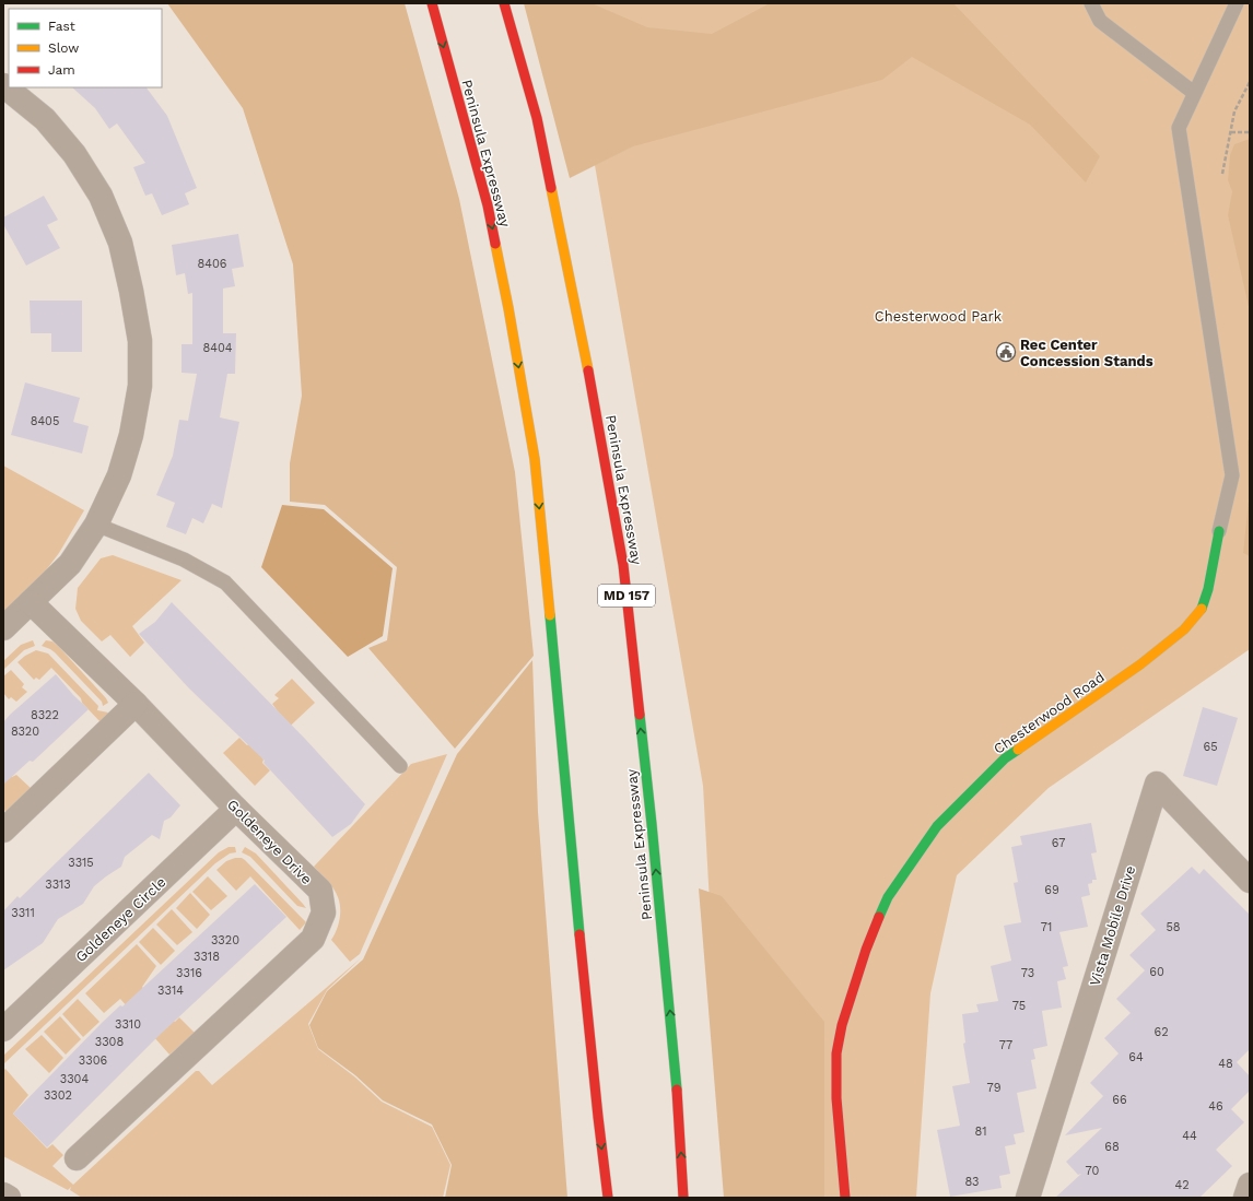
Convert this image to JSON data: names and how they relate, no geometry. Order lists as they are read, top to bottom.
{
  "streets": {
    "main road": ["Peninsula Expressway", "MD 157", "Chesterwood Road"],
    "street": ["Goldeneye Drive", "Goldeneye Circle", "Vista Mobile Drive"]
  },
  "crossings": [
    ["Goldeneye Drive", "Goldeneye Circle"]
  ],
  "parks": ["Chesterwood Park"],
  "places": {
    "public building": ["Rec Center Concession Stands"]
  },
  "house_numbers": [
    "8406",
    "8404",
    "8405",
    "8322",
    "8320",
    "65",
    "67",
    "3315",
    "3313",
    "69",
    "3311",
    "71",
    "58",
    "3320",
    "3318",
    "60",
    "3316",
    "73",
    "3314",
    "75",
    "3310",
    "62",
    "3308",
    "77",
    "64",
    "3306",
    "48",
    "3304",
    "79",
    "3302",
    "66",
    "46",
    "81",
    "44",
    "68",
    "70",
    "83",
    "42"
  ],
  "legend": ["Fast", "Slow", "Jam"]
}
